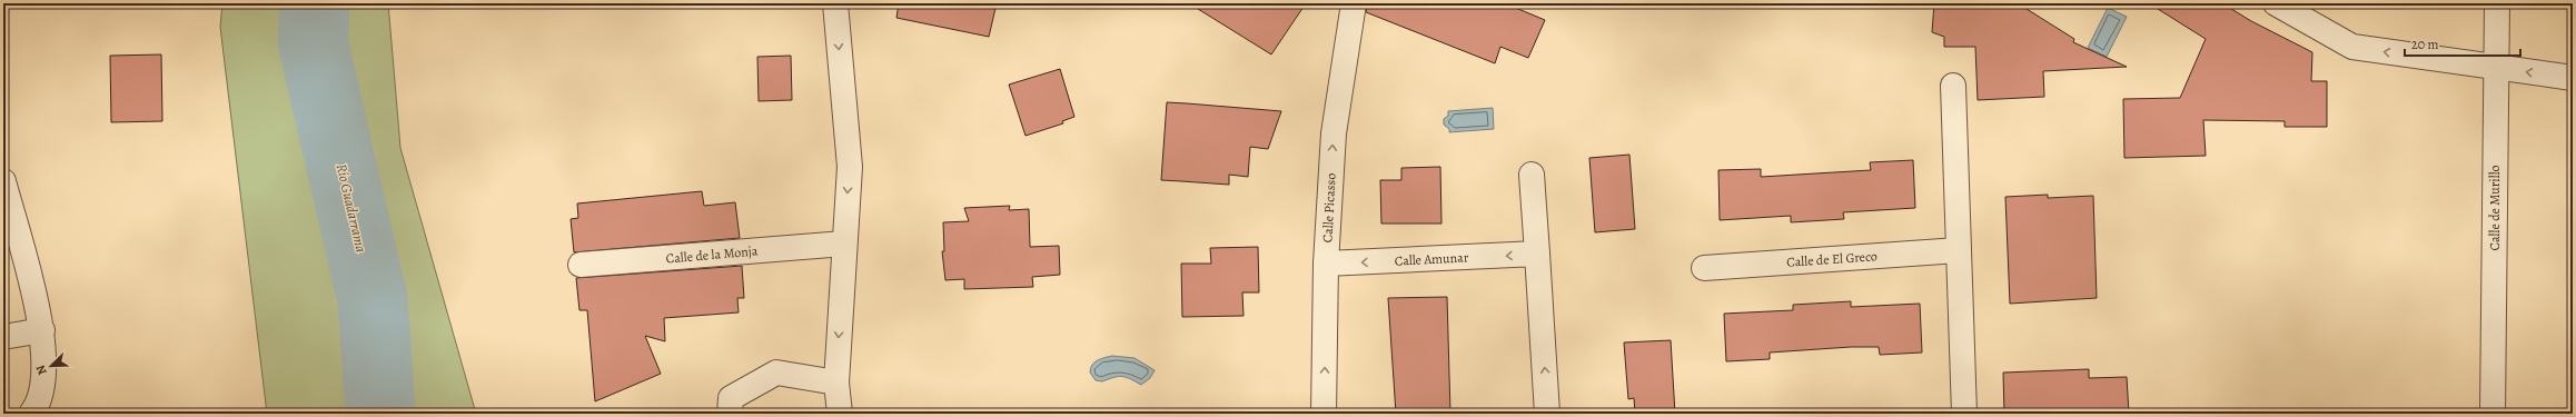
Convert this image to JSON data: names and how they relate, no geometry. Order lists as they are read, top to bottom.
{
  "streets": {
    "street": [
      "Calle Picasso",
      "Calle de Murillo",
      "Calle de la Monja",
      "Calle Amunar",
      "Calle de El Greco"
    ]
  },
  "crossings": [
    ["Calle Picasso", "Calle Amunar"]
  ],
  "one_way": ["Calle Amunar"],
  "water": ["Río Guadarrama"],
  "scale_bar": "20 m",
  "north": "bottom left"
}
